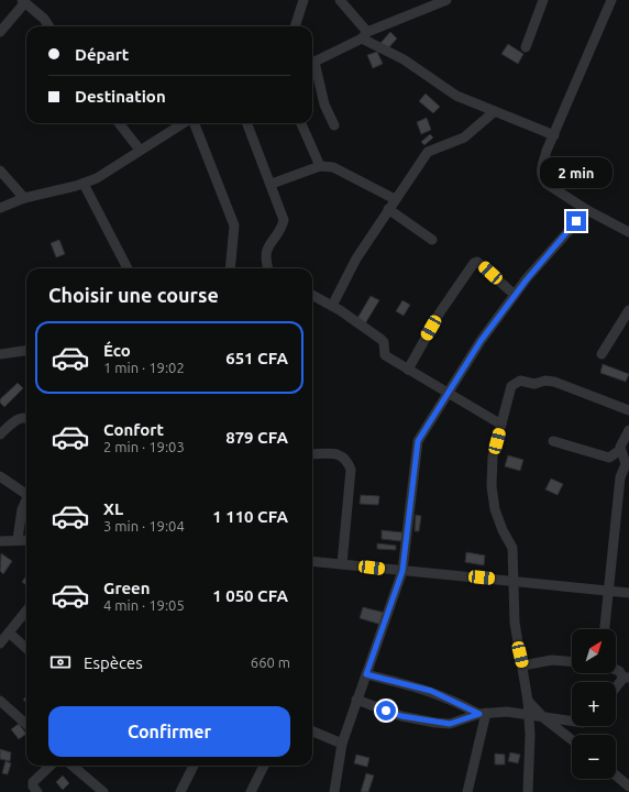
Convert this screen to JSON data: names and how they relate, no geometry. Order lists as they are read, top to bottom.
{
  "north": "top right",
  "page": {
    "banner": ["Départ", "Destination"],
    "bubble": "2 min",
    "heading": "Choisir une course",
    "list": [
      {
        "name": "Éco",
        "note": "1 min · 19:02",
        "value": "651 CFA"
      },
      {
        "name": "Confort",
        "note": "2 min · 19:03",
        "value": "879 CFA"
      },
      {
        "name": "XL",
        "note": "3 min · 19:04",
        "value": "1 110 CFA"
      },
      {
        "name": "Green",
        "note": "4 min · 19:05",
        "value": "1 050 CFA"
      }
    ],
    "map_buttons": ["+", "−"],
    "pay": ["Espèces", "660 m"],
    "buttons": "Confirmer"
  }
}
